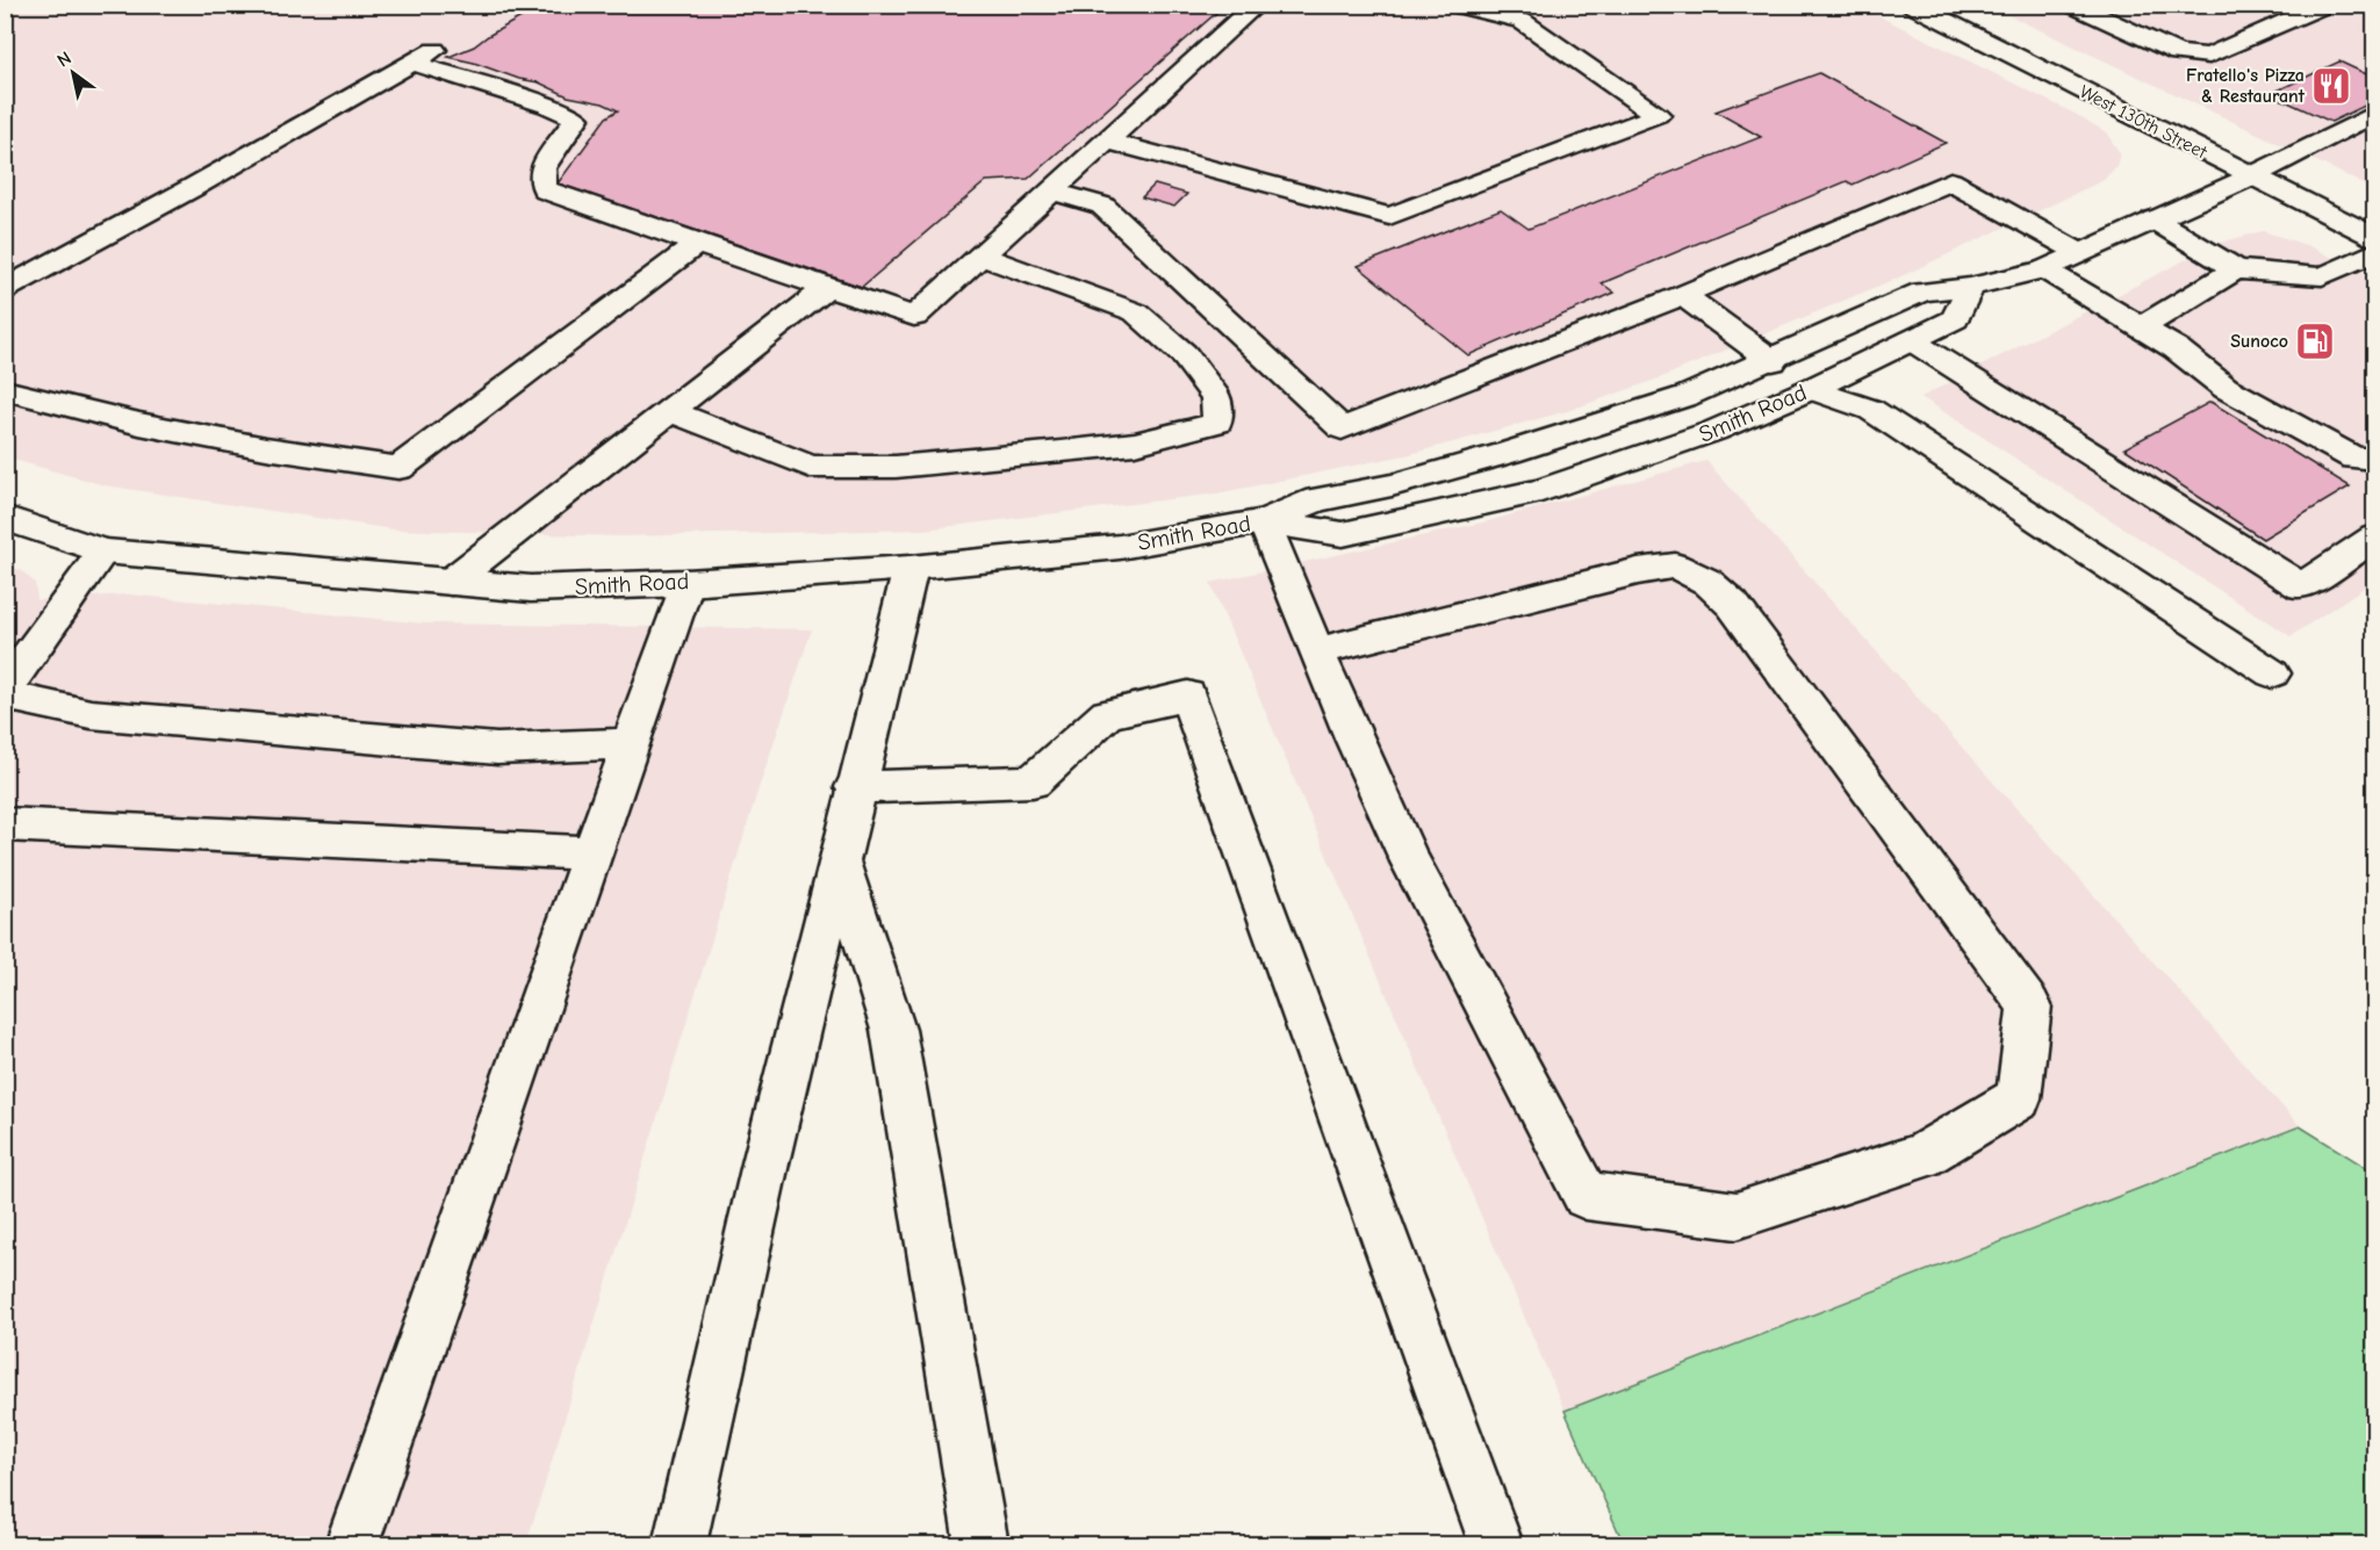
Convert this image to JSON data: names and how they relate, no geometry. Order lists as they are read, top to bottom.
{
  "streets": {
    "main road": ["West 130th Street", "Smith Road"]
  },
  "crossings": [
    ["West 130th Street", "Smith Road"]
  ],
  "places": {
    "restaurant": ["Fratello's Pizza & Restaurant"],
    "fuel station": ["Sunoco"]
  },
  "north": "top left"
}
